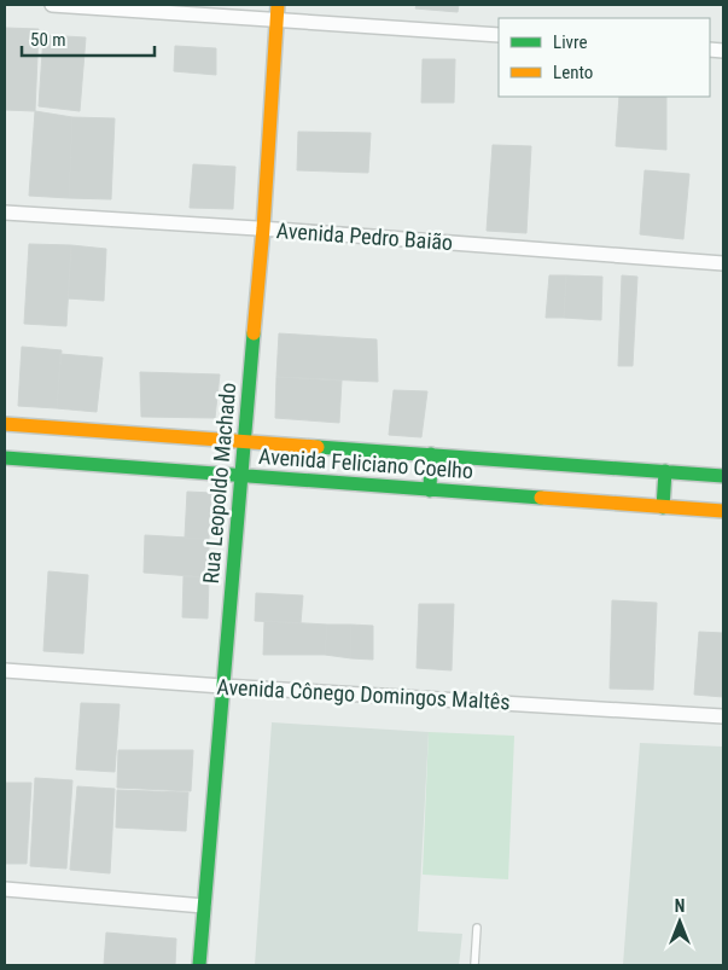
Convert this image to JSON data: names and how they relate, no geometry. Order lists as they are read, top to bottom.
{
  "streets": {
    "street": [
      "Avenida Pedro Baião",
      "Avenida Feliciano Coelho",
      "Rua Leopoldo Machado",
      "Avenida Cônego Domingos Maltês"
    ]
  },
  "crossings": [
    ["Avenida Pedro Baião", "Rua Leopoldo Machado"],
    ["Avenida Feliciano Coelho", "Rua Leopoldo Machado"],
    ["Rua Leopoldo Machado", "Avenida Cônego Domingos Maltês"]
  ],
  "legend": ["Livre", "Lento"],
  "scale_bar": "50 m",
  "north": "top"
}
